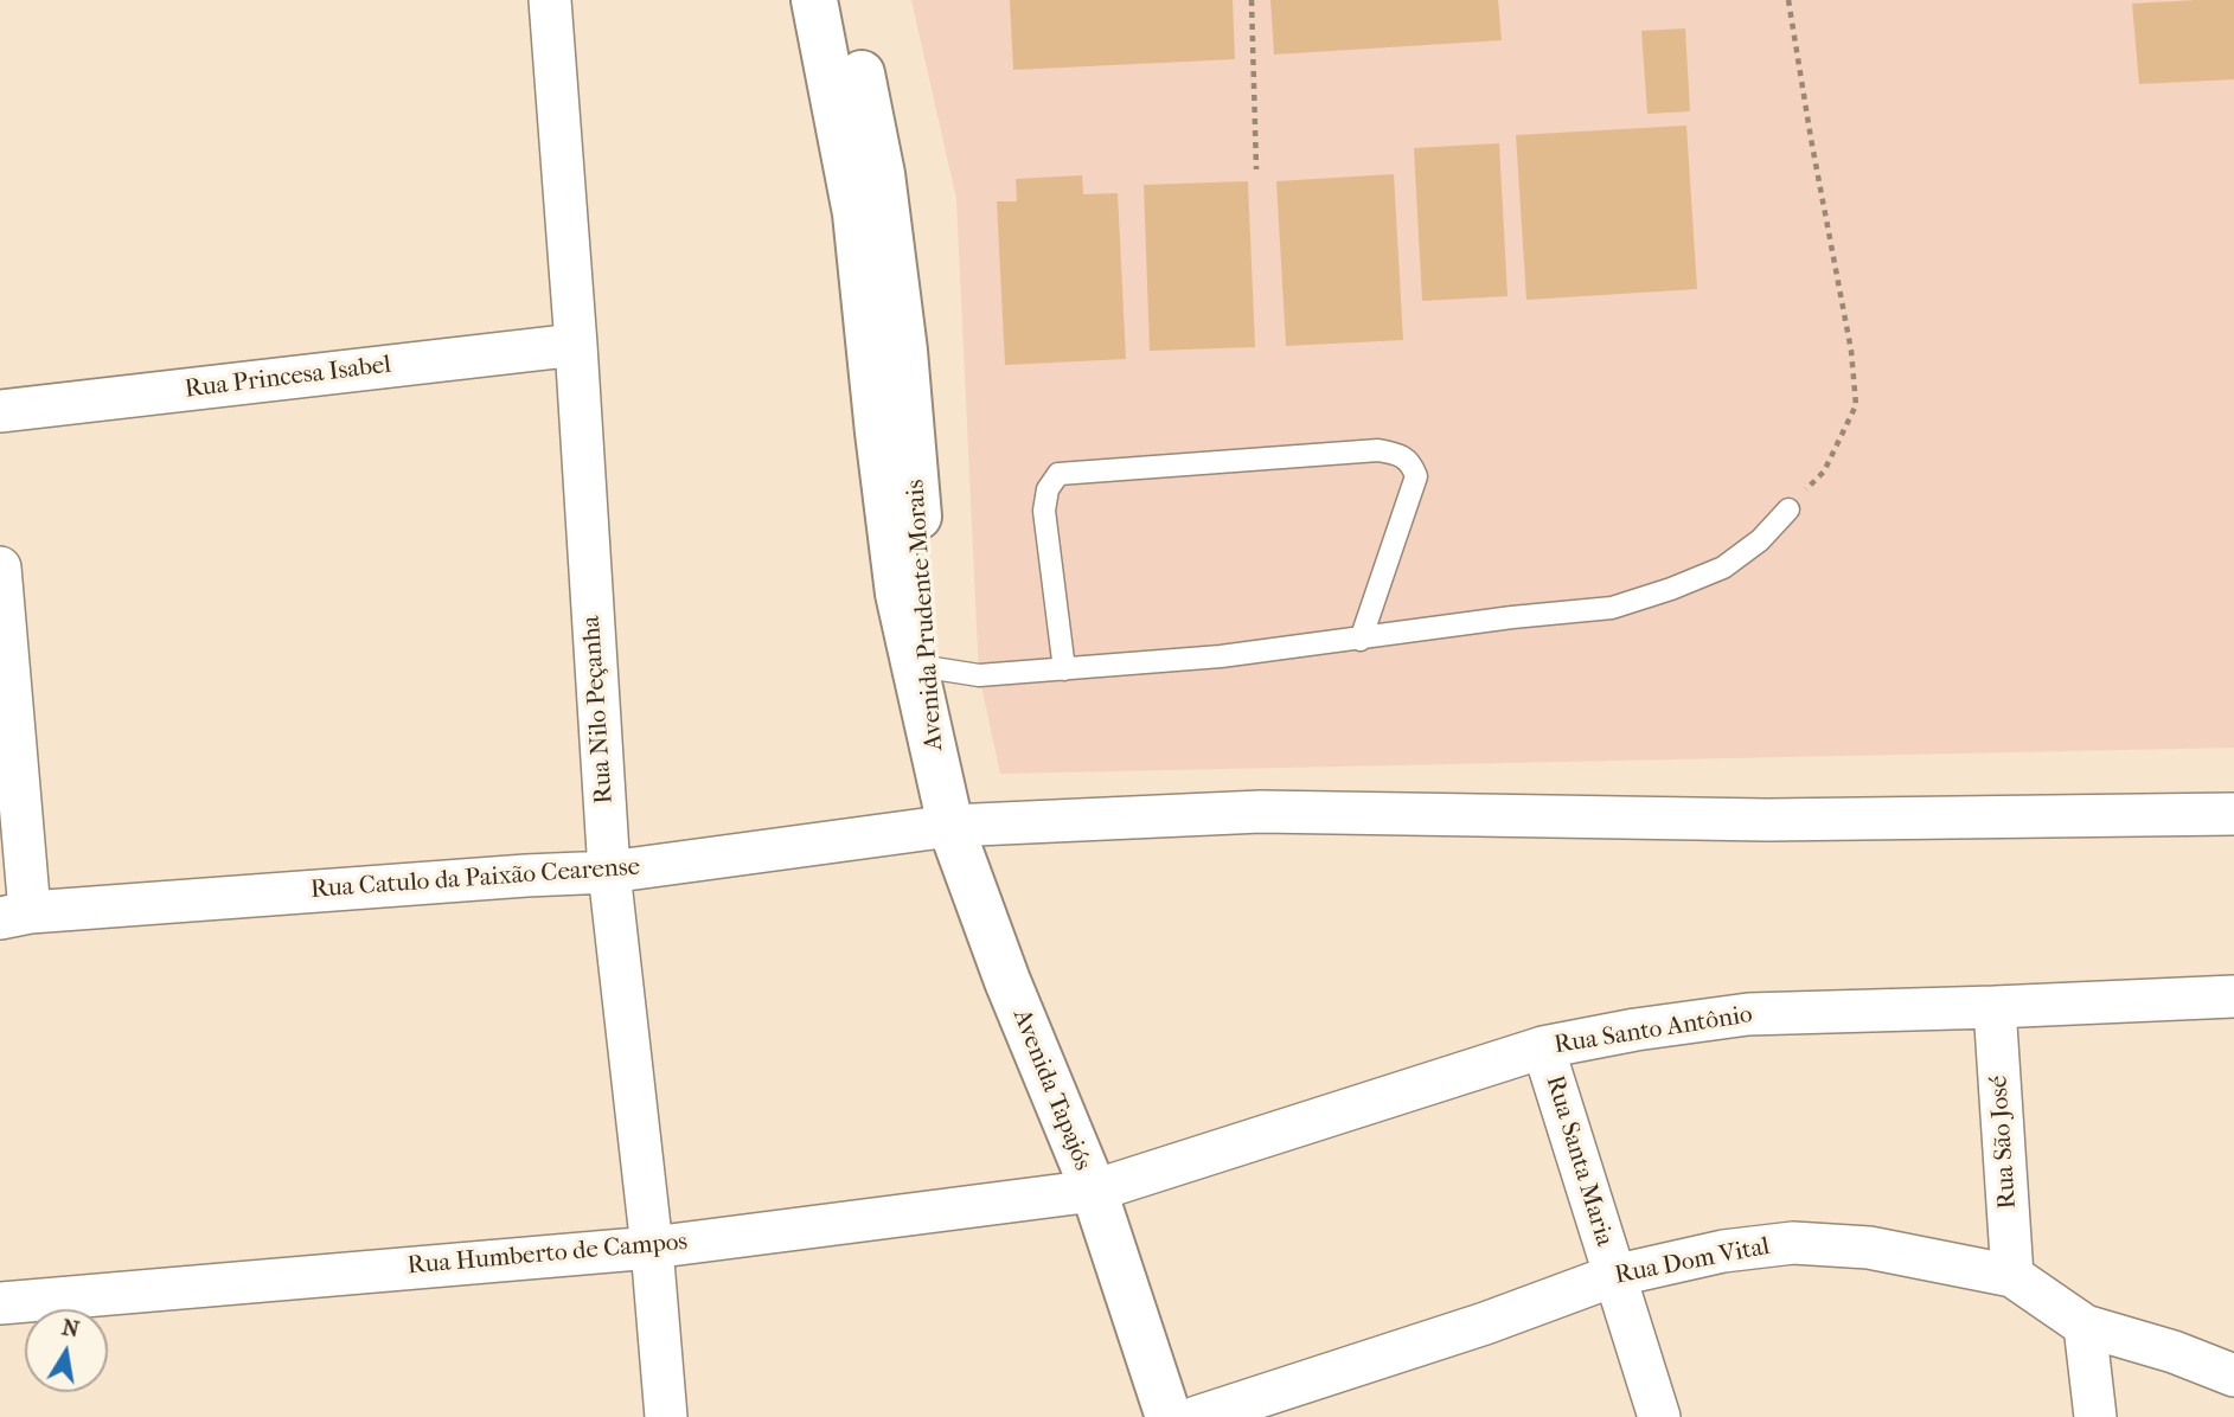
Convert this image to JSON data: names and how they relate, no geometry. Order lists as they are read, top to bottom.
{
  "streets": {
    "street": [
      "Rua Princesa Isabel",
      "Avenida Prudente Morais",
      "Rua Nilo Peçanha",
      "Rua Catulo da Paixão Cearense",
      "Rua Santo Antônio",
      "Avenida Tapajós",
      "Rua São José",
      "Rua Santa Maria",
      "Rua Humberto de Campos",
      "Rua Dom Vital"
    ]
  },
  "crossings": [
    ["Rua Princesa Isabel", "Rua Nilo Peçanha"],
    ["Avenida Prudente Morais", "Avenida Tapajós"],
    ["Rua Nilo Peçanha", "Rua Catulo da Paixão Cearense"],
    ["Rua Nilo Peçanha", "Rua Humberto de Campos"],
    ["Rua Catulo da Paixão Cearense", "Avenida Tapajós"],
    ["Rua Santo Antônio", "Avenida Tapajós"],
    ["Rua Santo Antônio", "Rua São José"],
    ["Rua Santo Antônio", "Rua Santa Maria"],
    ["Rua Santo Antônio", "Rua Humberto de Campos"],
    ["Avenida Tapajós", "Rua Humberto de Campos"],
    ["Rua São José", "Rua Dom Vital"],
    ["Rua Santa Maria", "Rua Dom Vital"]
  ],
  "north": "top"
}
